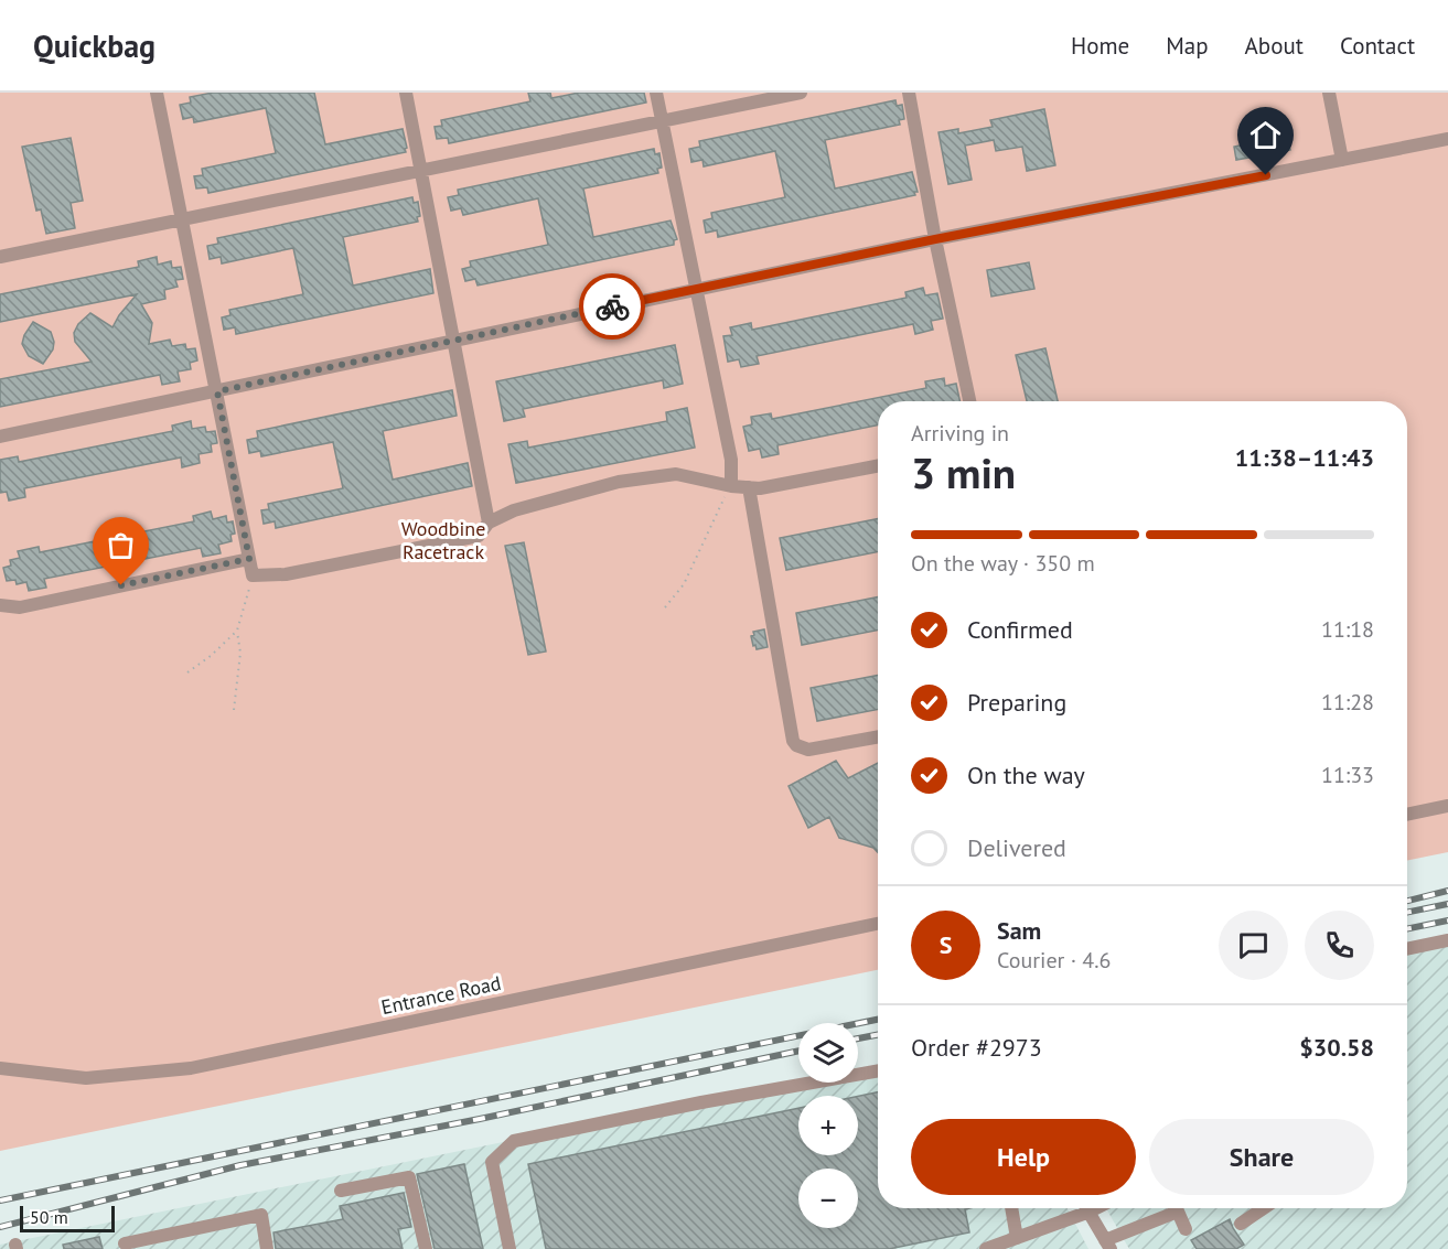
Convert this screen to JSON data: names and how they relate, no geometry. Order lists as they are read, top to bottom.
{
  "streets": {
    "street": ["Entrance Road"]
  },
  "parks": ["Woodbine Racetrack"],
  "scale_bar": "50 m",
  "page": {
    "header": "Quickbag",
    "nav": [
      "Home",
      "Map",
      "About",
      "Contact"
    ],
    "heading": ["3 min", "Arriving in", "11:38–11:43"],
    "panel": [
      "Sam",
      "Courier · 4.6",
      "Order #2973",
      "$30.58"
    ],
    "bar": "On the way · 350 m",
    "list": [
      ["Confirmed", "11:18"],
      ["Preparing", "11:28"],
      ["On the way", "11:33"],
      "Delivered"
    ],
    "round": "S",
    "map_buttons": ["+", "−"],
    "buttons": ["Help", "Share"],
    "scale": "50 m"
  }
}
